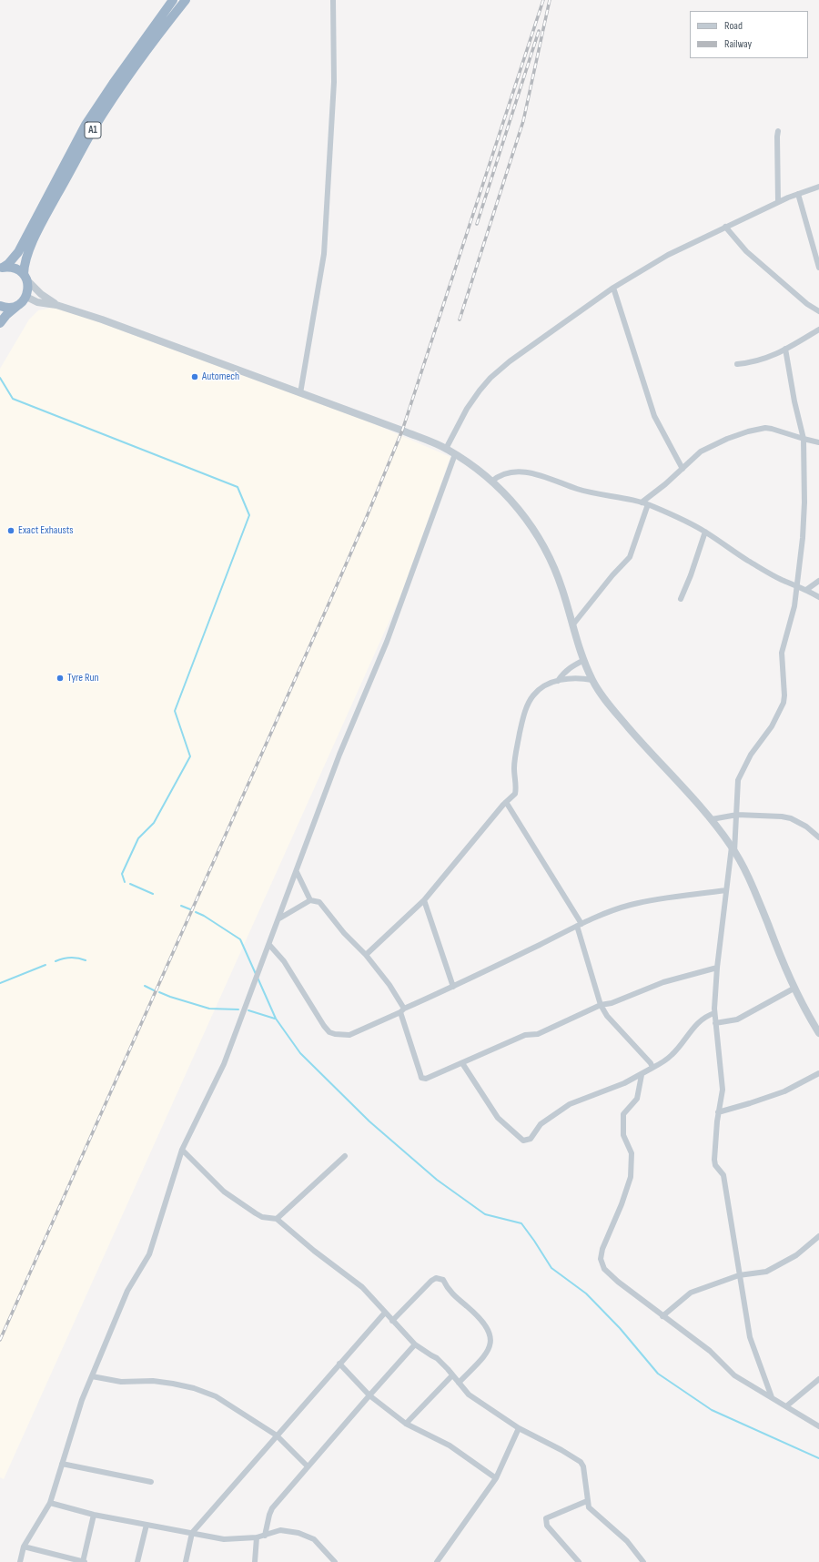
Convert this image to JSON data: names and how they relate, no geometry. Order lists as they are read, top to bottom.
{
  "streets": {
    "highway": ["A1"]
  },
  "places": ["Automech", "Exact Exhausts", "Tyre Run"],
  "legend": ["Road", "Railway"]
}
